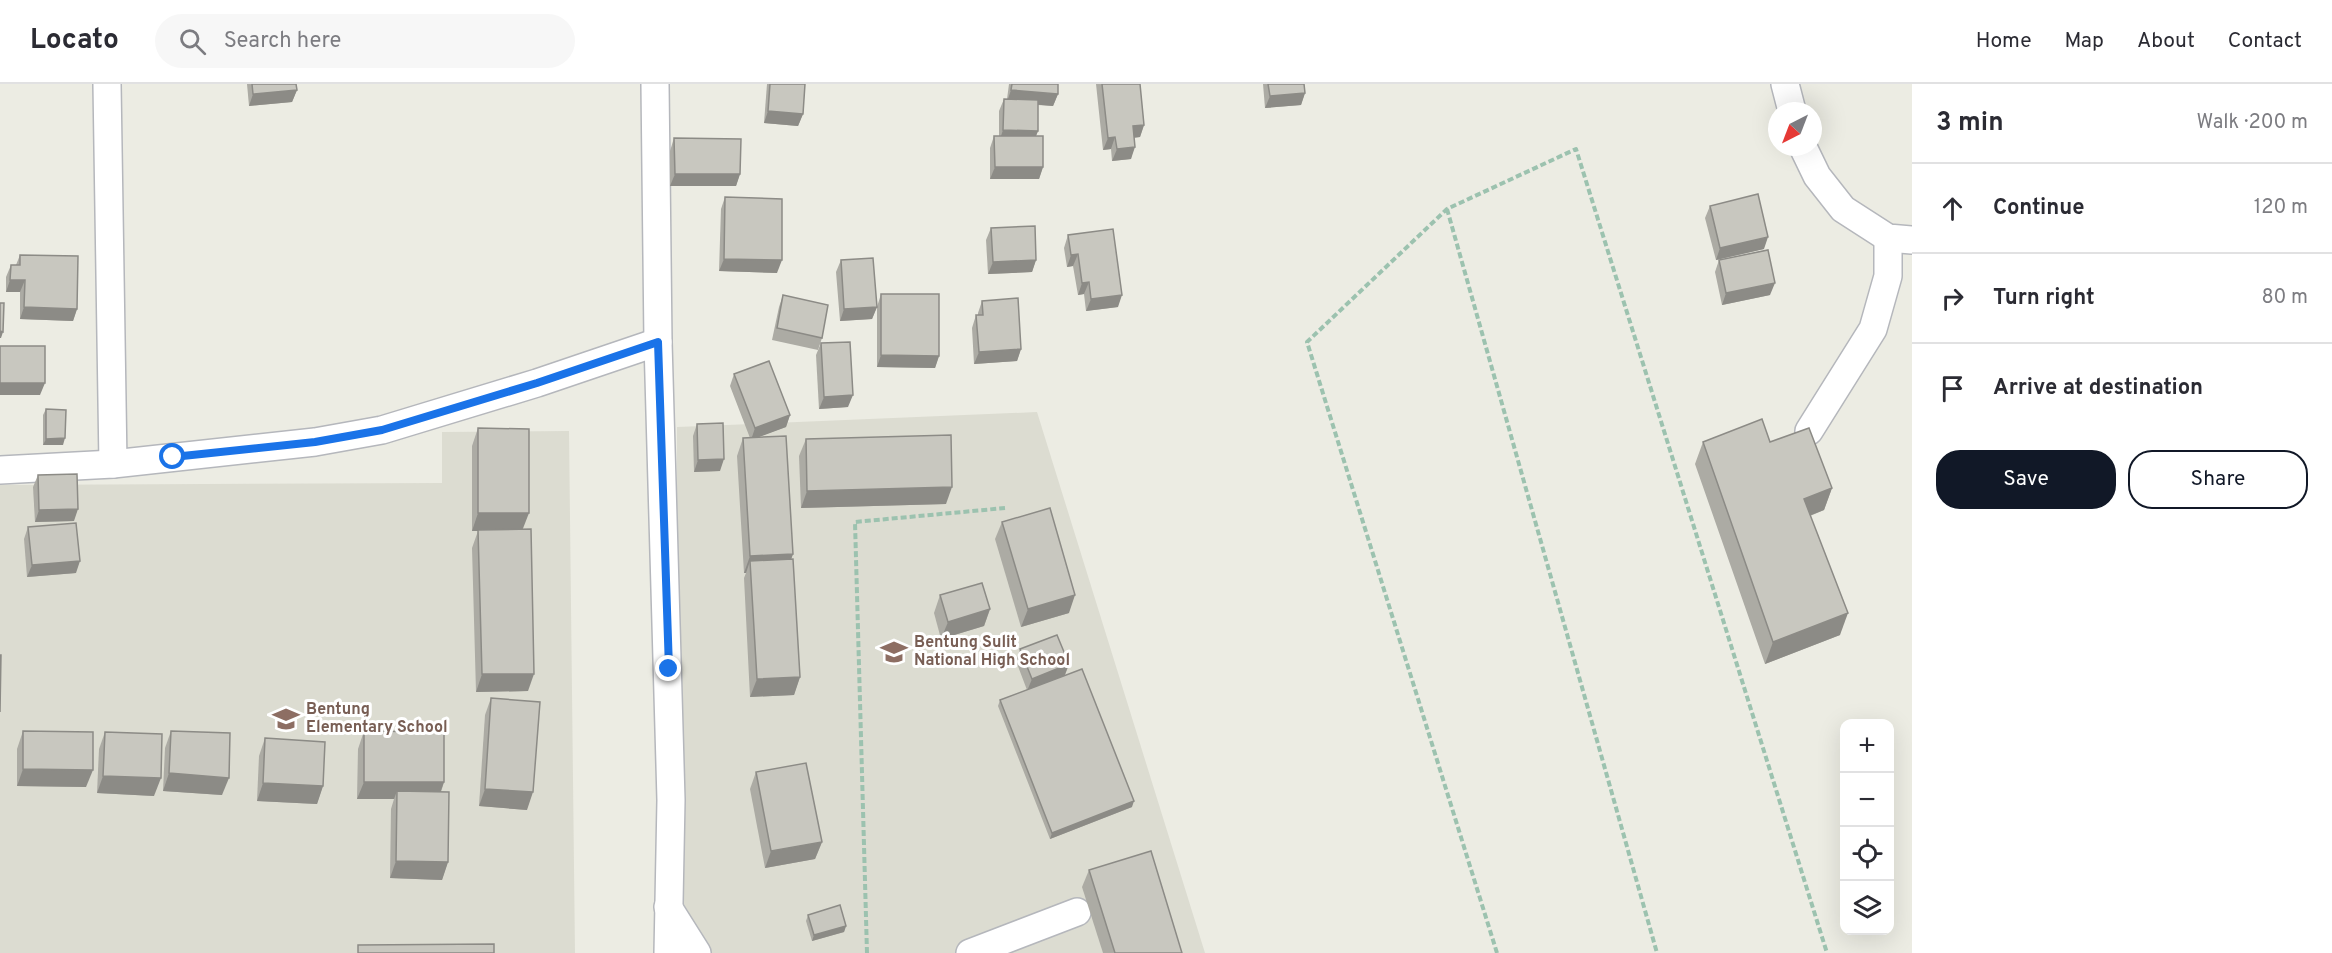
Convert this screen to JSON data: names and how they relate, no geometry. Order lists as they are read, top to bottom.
{
  "places": {
    "school or university": ["Bentung Sulit National High School", "Bentung Elementary School"]
  },
  "north": "bottom left",
  "page": {
    "header": "Locato",
    "search": "Search here",
    "nav": [
      "Home",
      "Map",
      "About",
      "Contact"
    ],
    "heading": ["3 min", "Walk · 200 m"],
    "list": [
      ["Continue", "120 m"],
      ["Turn right", "80 m"],
      "Arrive at destination"
    ],
    "buttons": ["Save", "Share"],
    "map_buttons": ["+", "−"]
  }
}
